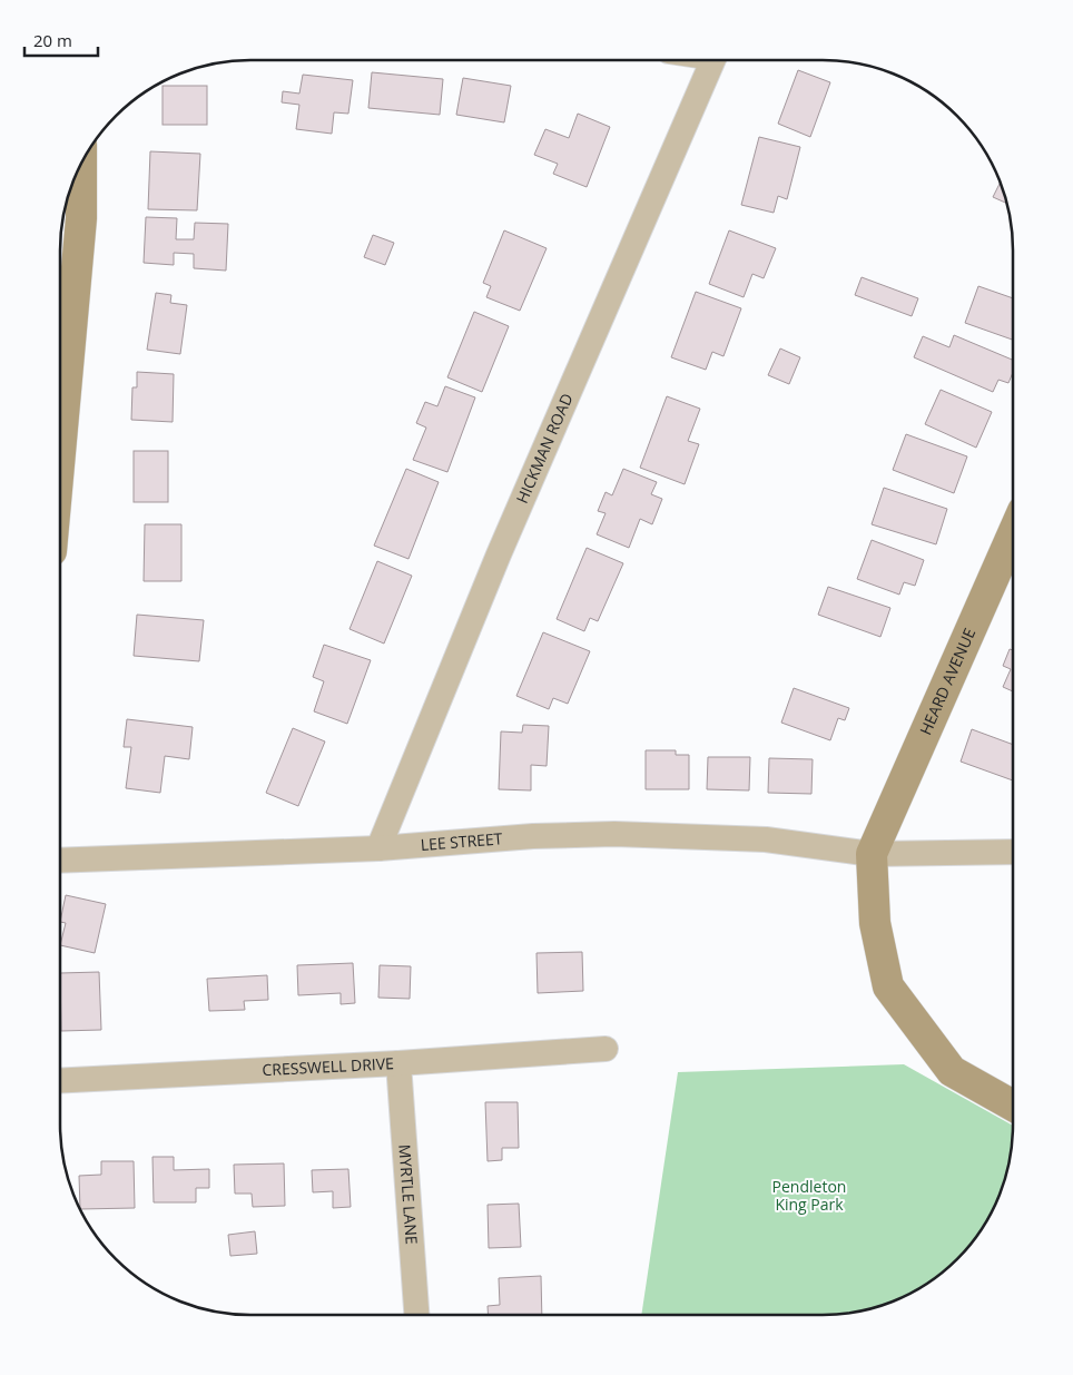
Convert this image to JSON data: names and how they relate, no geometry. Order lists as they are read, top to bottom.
{
  "streets": {
    "street": [
      "HICKMAN ROAD",
      "HEARD AVENUE",
      "LEE STREET",
      "CRESSWELL DRIVE",
      "MYRTLE LANE"
    ]
  },
  "crossings": [
    ["HICKMAN ROAD", "LEE STREET"],
    ["HEARD AVENUE", "LEE STREET"],
    ["CRESSWELL DRIVE", "MYRTLE LANE"]
  ],
  "parks": ["Pendleton King Park"],
  "scale_bar": "20 m"
}
